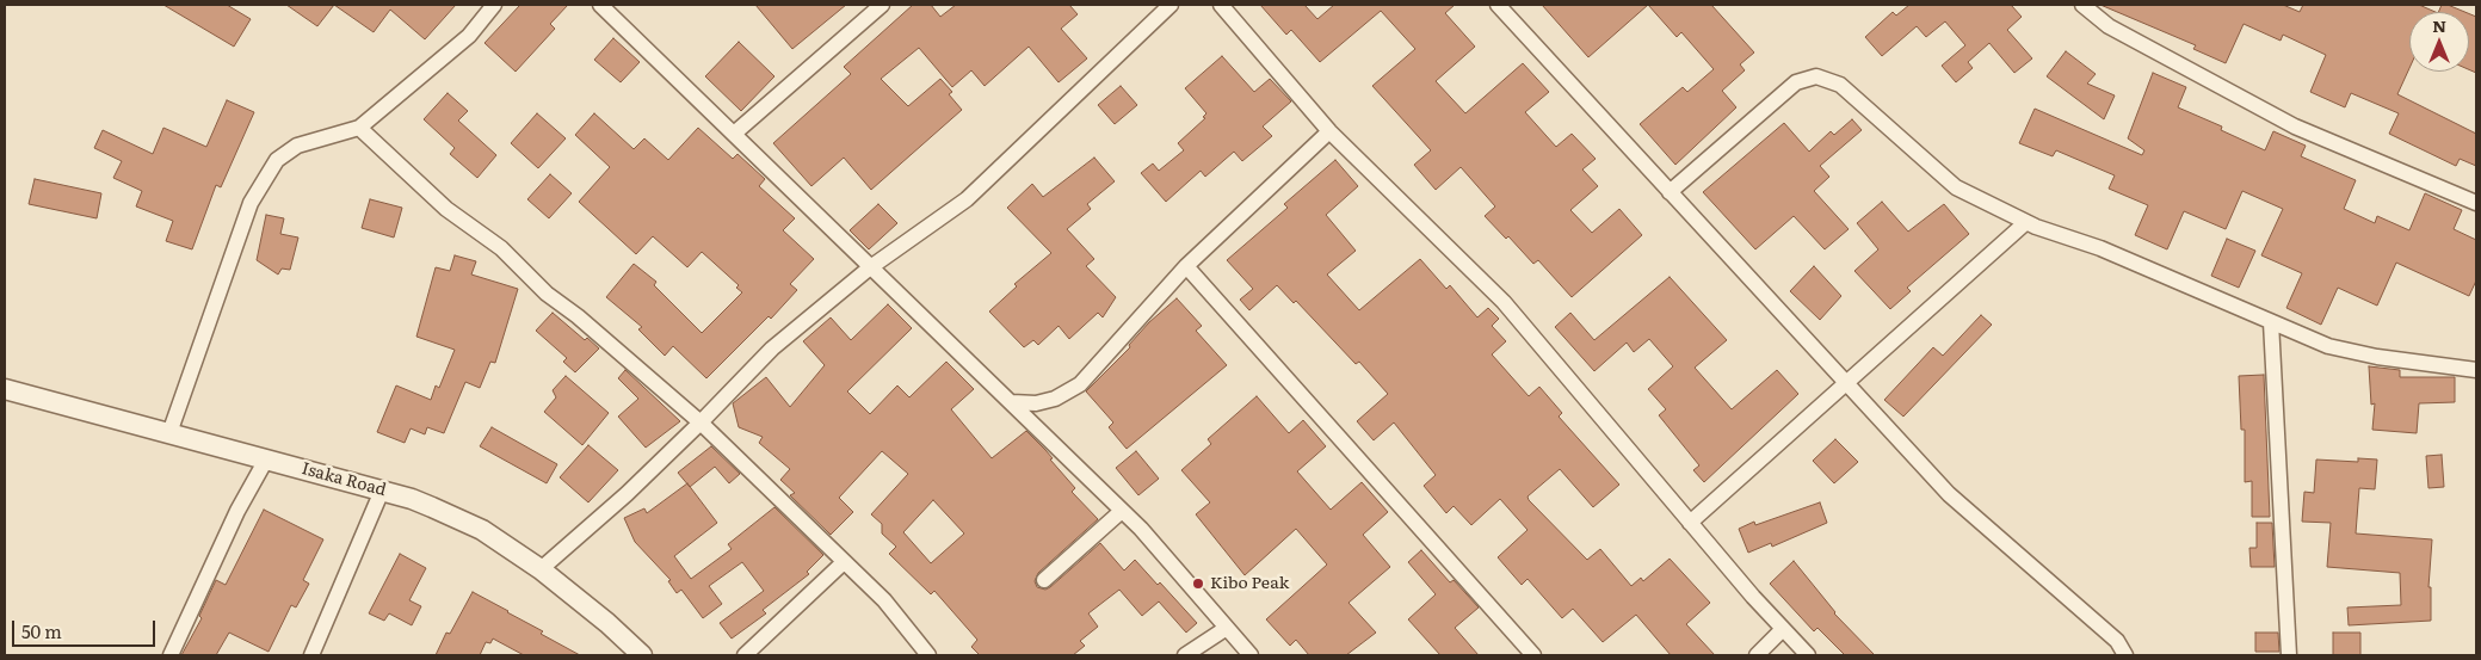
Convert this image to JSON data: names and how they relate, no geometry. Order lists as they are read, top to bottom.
{
  "streets": {
    "street": ["Isaka Road"]
  },
  "places": ["Kibo Peak"],
  "scale_bar": "50 m",
  "north": "top"
}
